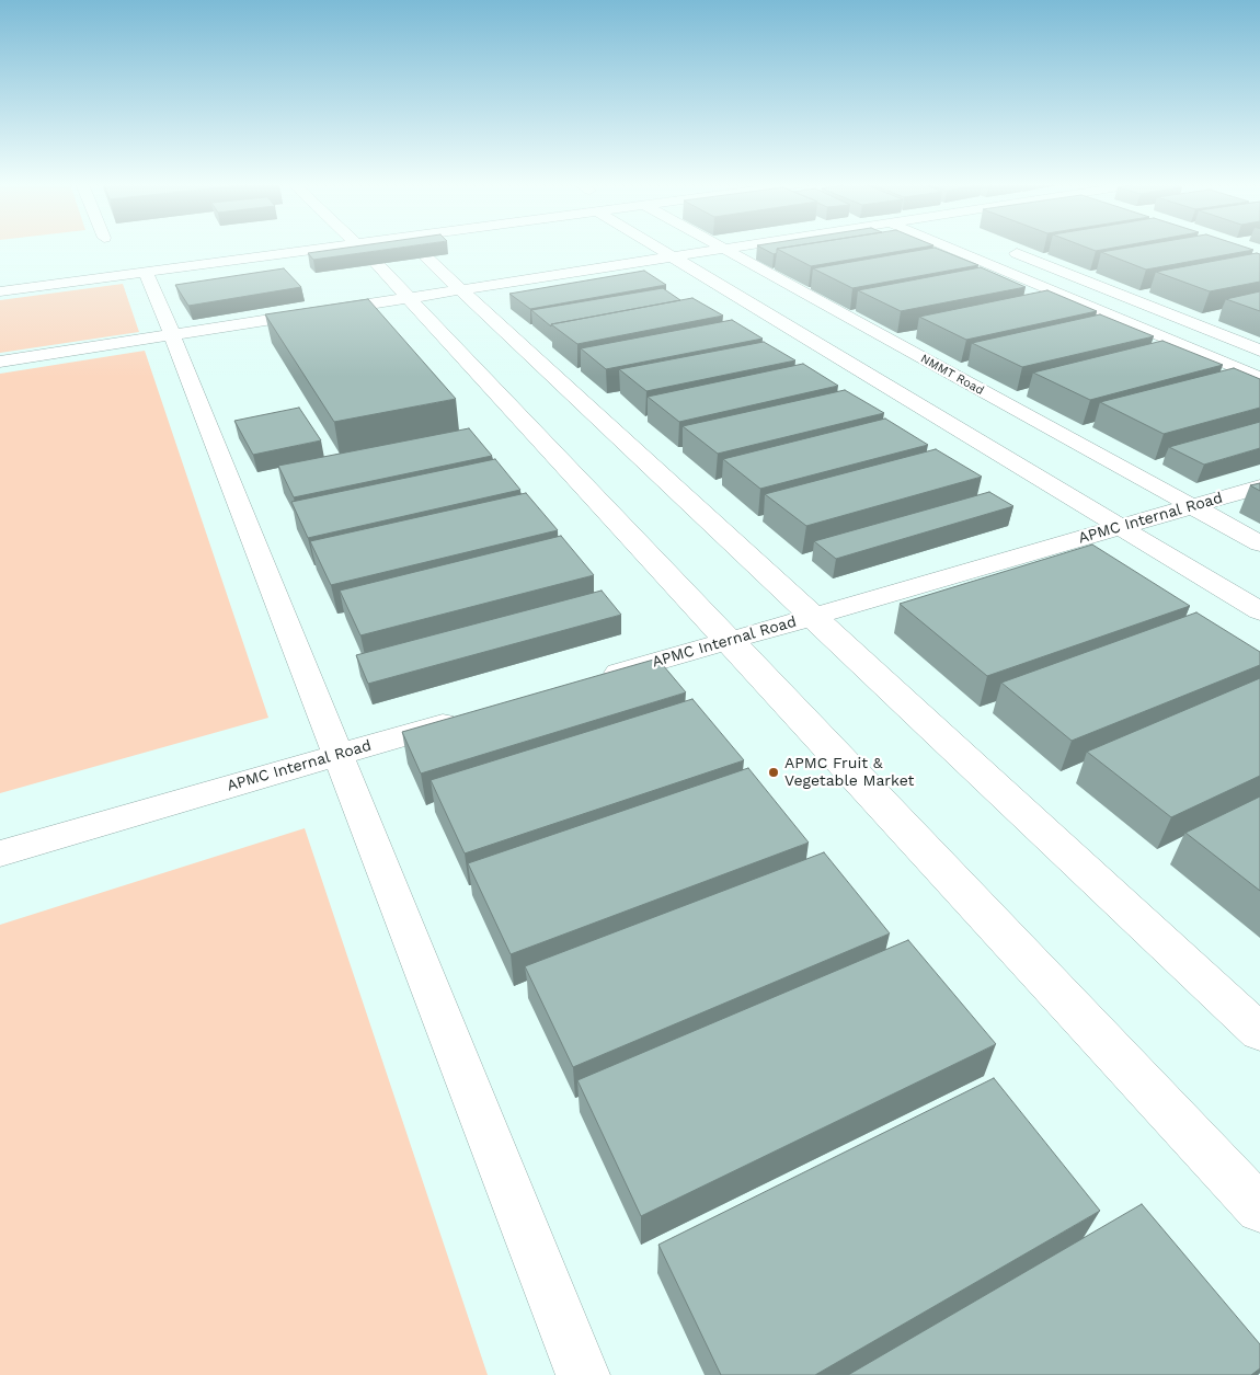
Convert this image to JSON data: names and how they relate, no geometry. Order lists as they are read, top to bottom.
{
  "streets": {
    "street": ["NMMT Road", "APMC Internal Road"]
  },
  "crossings": [
    ["NMMT Road", "APMC Internal Road"]
  ],
  "places": ["APMC Fruit & Vegetable Market"]
}
